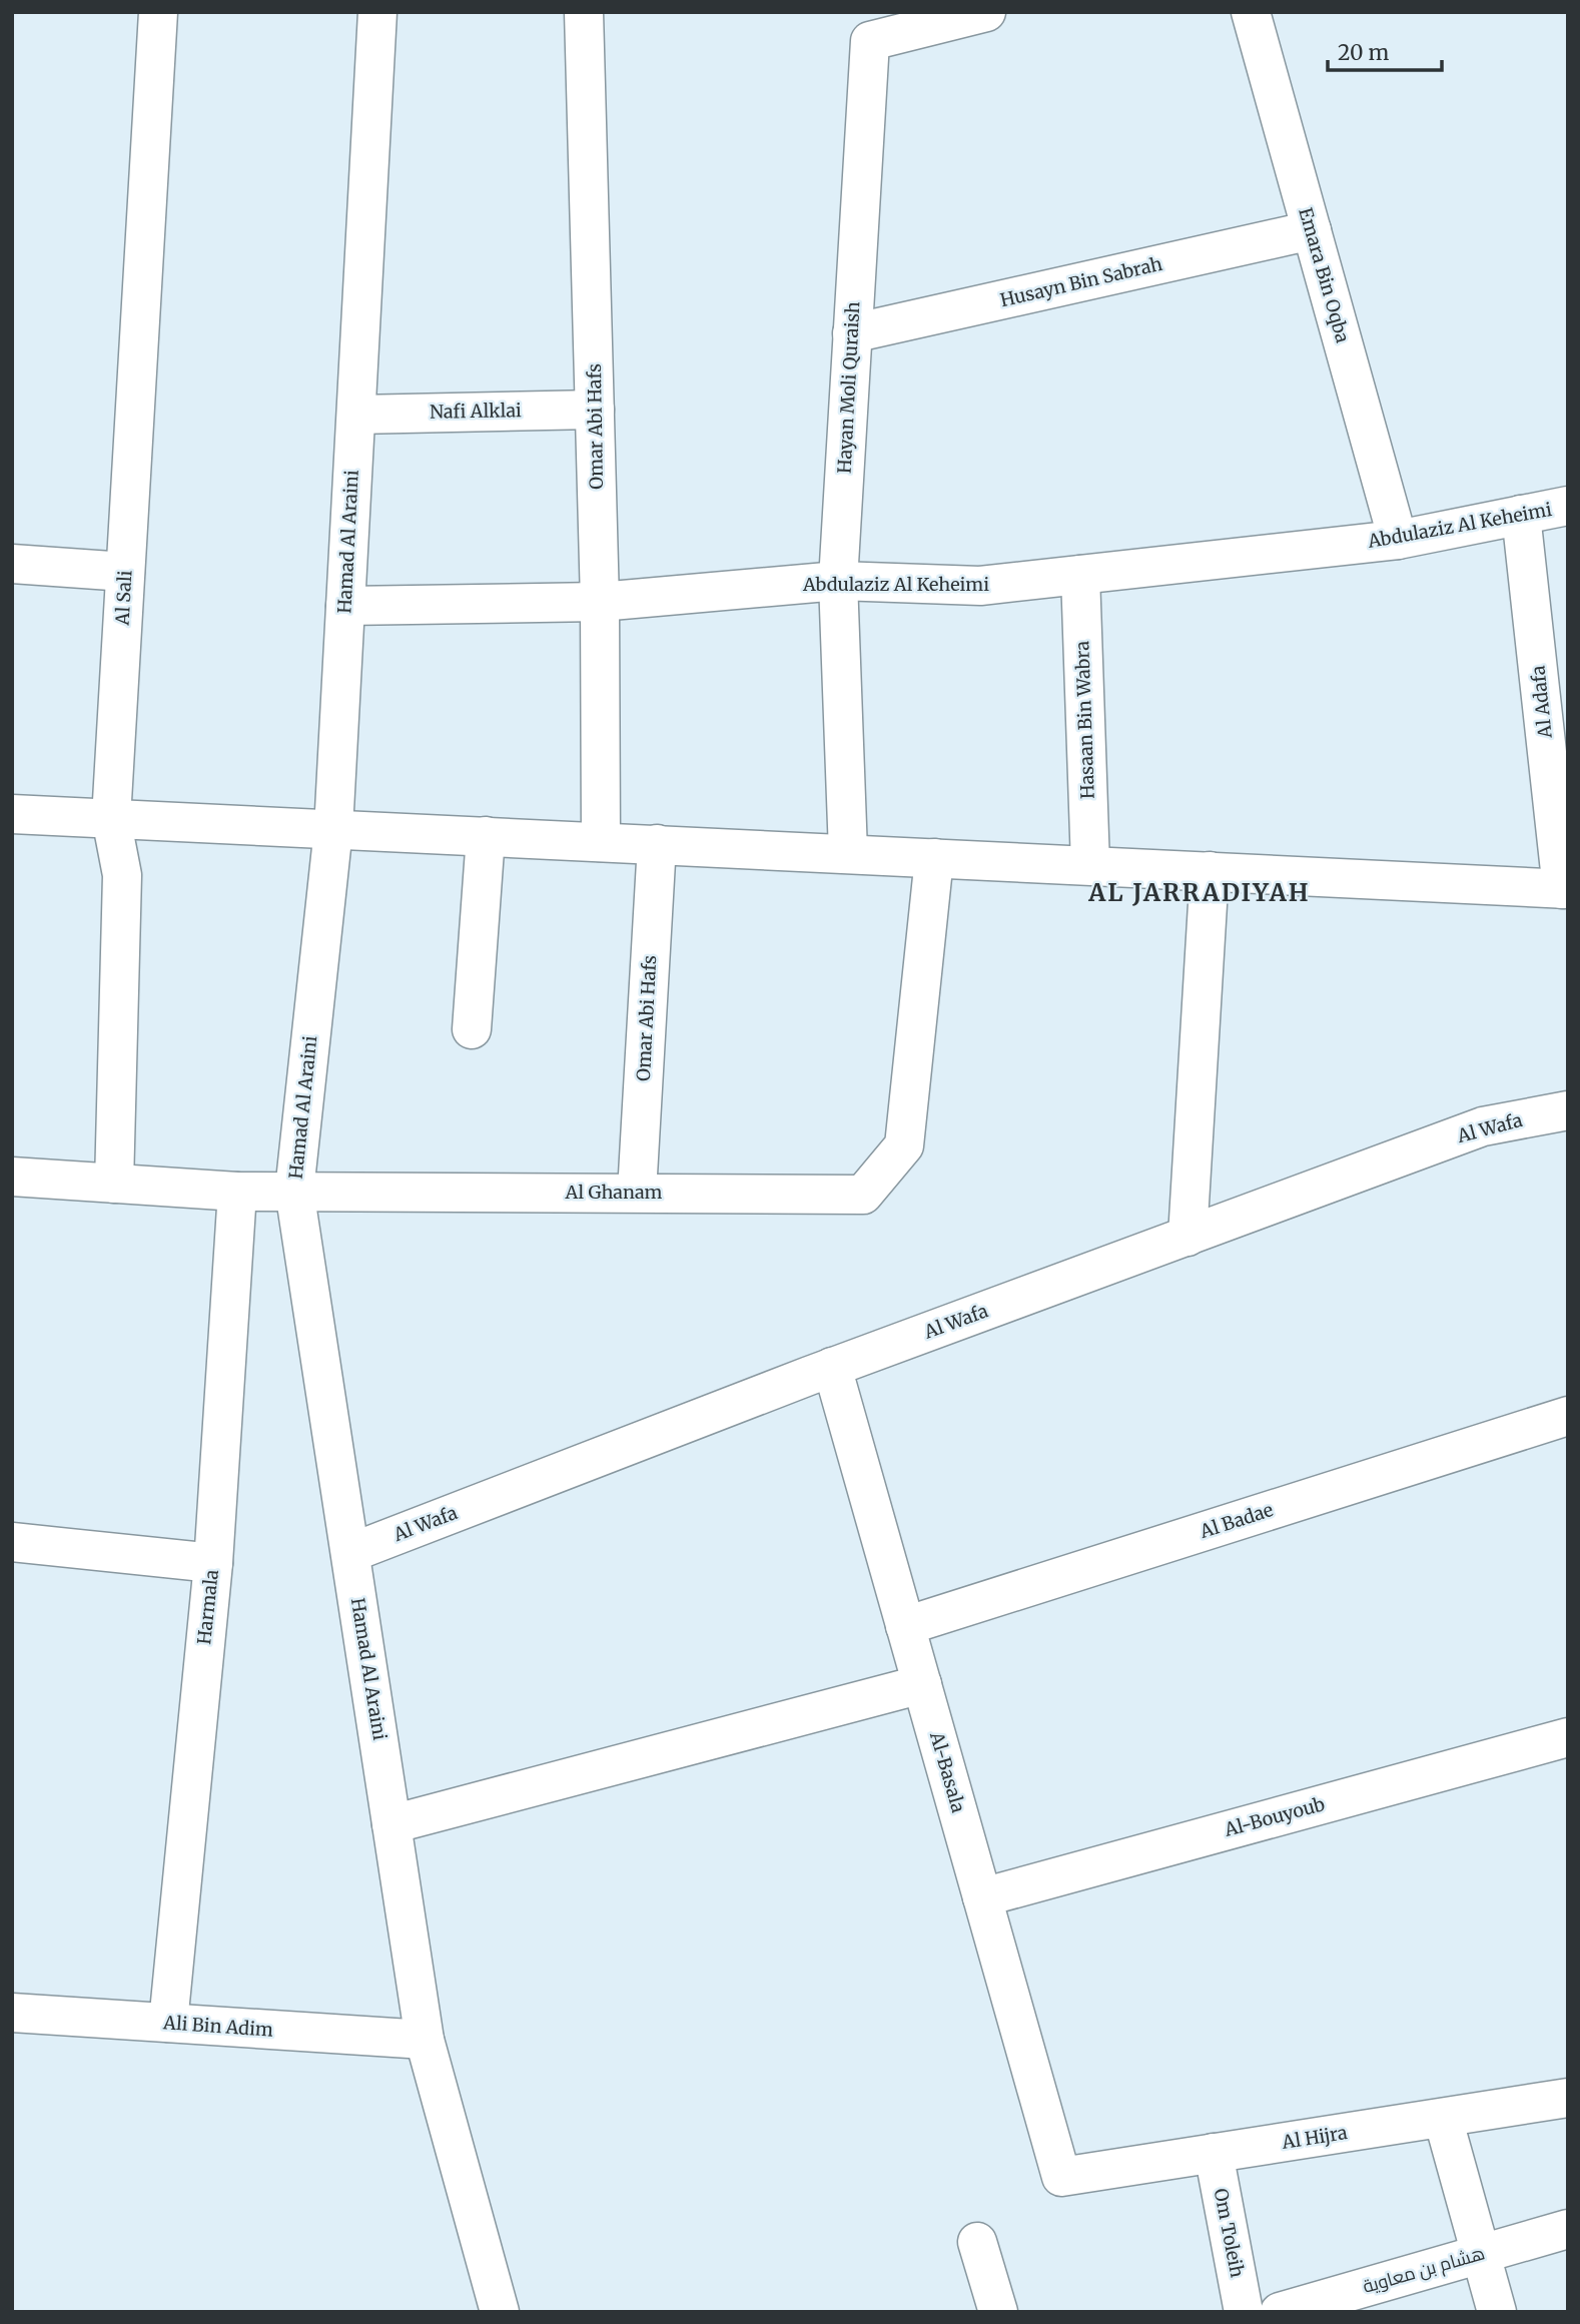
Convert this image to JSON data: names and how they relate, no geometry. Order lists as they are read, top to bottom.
{
  "streets": {
    "street": [
      "Emara Bin Oqba",
      "Husayn Bin Sabrah",
      "Hayan Moli Quraish",
      "Nafi Alklai",
      "Omar Abi Hafs",
      "Abdulaziz Al Keheimi",
      "Hamad Al Araini",
      "Al Sali",
      "Al Adafa",
      "Hasaan Bin Wabra",
      "Al Wafa",
      "Al Ghanam",
      "Al Badae",
      "Harmala",
      "Al-Basala",
      "Al-Bouyoub",
      "Ali Bin Adim",
      "Al Hijra",
      "Om Toleih",
      "هشام بن معاوية"
    ]
  },
  "crossings": [
    ["Emara Bin Oqba", "Husayn Bin Sabrah"],
    ["Emara Bin Oqba", "Abdulaziz Al Keheimi"],
    ["Husayn Bin Sabrah", "Hayan Moli Quraish"],
    ["Hayan Moli Quraish", "Abdulaziz Al Keheimi"],
    ["Nafi Alklai", "Omar Abi Hafs"],
    ["Nafi Alklai", "Hamad Al Araini"],
    ["Omar Abi Hafs", "Abdulaziz Al Keheimi"],
    ["Omar Abi Hafs", "Al Ghanam"],
    ["Abdulaziz Al Keheimi", "Hamad Al Araini"],
    ["Abdulaziz Al Keheimi", "Al Adafa"],
    ["Abdulaziz Al Keheimi", "Hasaan Bin Wabra"],
    ["Hamad Al Araini", "Al Wafa"],
    ["Hamad Al Araini", "Al Ghanam"],
    ["Hamad Al Araini", "Ali Bin Adim"],
    ["Al Sali", "Al Ghanam"],
    ["Al Wafa", "Al-Basala"],
    ["Al Ghanam", "Harmala"],
    ["Al Badae", "Al-Basala"],
    ["Harmala", "Ali Bin Adim"],
    ["Al-Basala", "Al-Bouyoub"],
    ["Al-Basala", "Al Hijra"],
    ["Al Hijra", "Om Toleih"]
  ],
  "districts": ["AL JARRADIYAH"],
  "scale_bar": "20 m"
}
